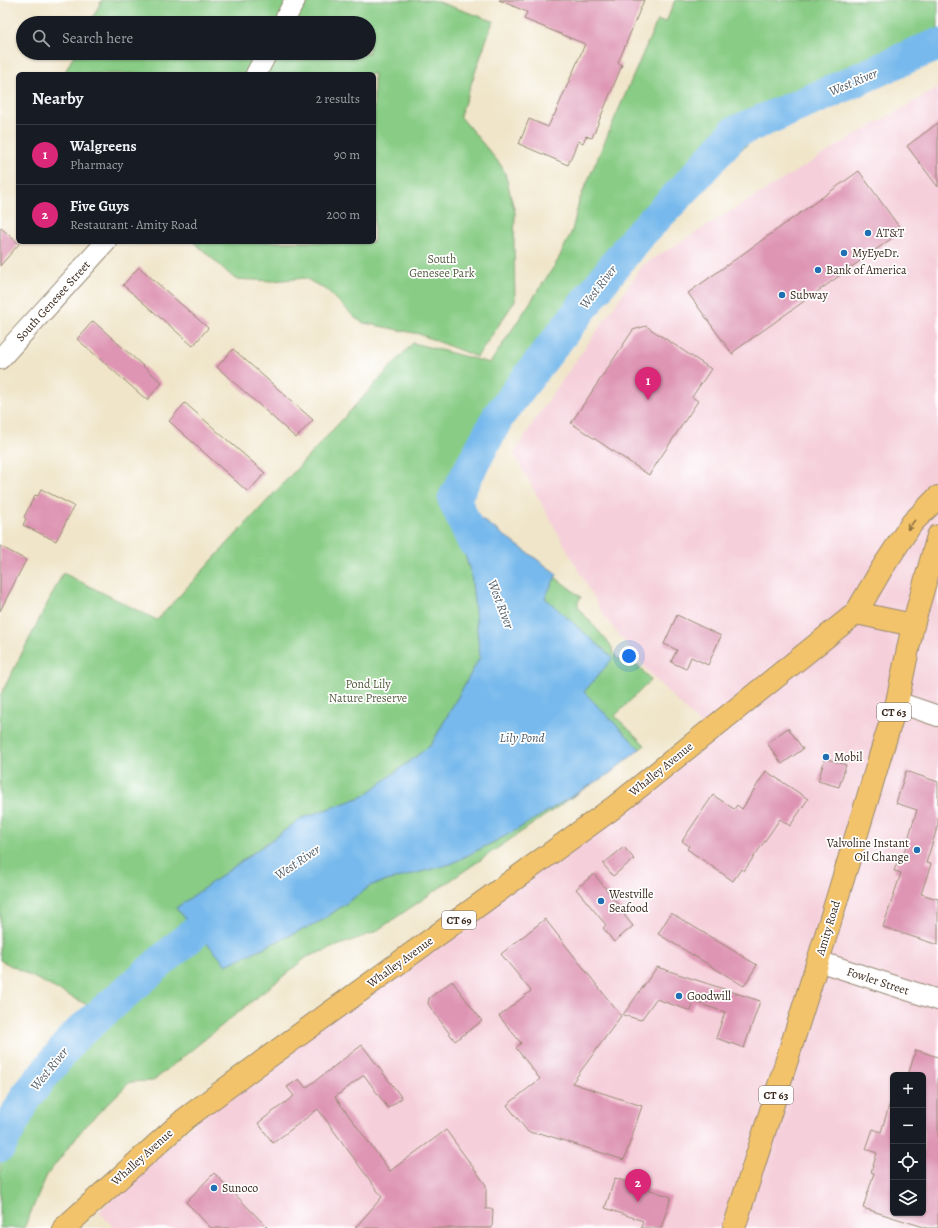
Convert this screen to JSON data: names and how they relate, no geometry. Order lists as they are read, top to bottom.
{
  "streets": {
    "main road": [
      "CT 63",
      "Whalley Avenue",
      "CT 69",
      "Amity Road"
    ],
    "street": ["South Genesee Street", "Fowler Street"]
  },
  "crossings": [
    ["CT 63", "Amity Road"],
    ["Amity Road", "Fowler Street"]
  ],
  "water": ["West River", "Lily Pond"],
  "parks": ["South Genesee Park", "Pond Lily Nature Preserve"],
  "places": [
    "AT&T",
    "MyEyeDr.",
    "Bank of America",
    "Subway",
    "Mobil",
    "Valvoline Instant Oil Change",
    "Westville Seafood",
    "Goodwill",
    "Sunoco"
  ],
  "page": {
    "search": "Search here",
    "heading": ["Nearby", "2 results"],
    "list": [
      {
        "mark": "1",
        "name": "Walgreens",
        "note": "Pharmacy",
        "value": "90 m"
      },
      {
        "mark": "2",
        "name": "Five Guys",
        "note": "Restaurant · Amity Road",
        "value": "200 m"
      }
    ],
    "pins": ["1", "2"],
    "map_buttons": ["+", "−"]
  }
}
